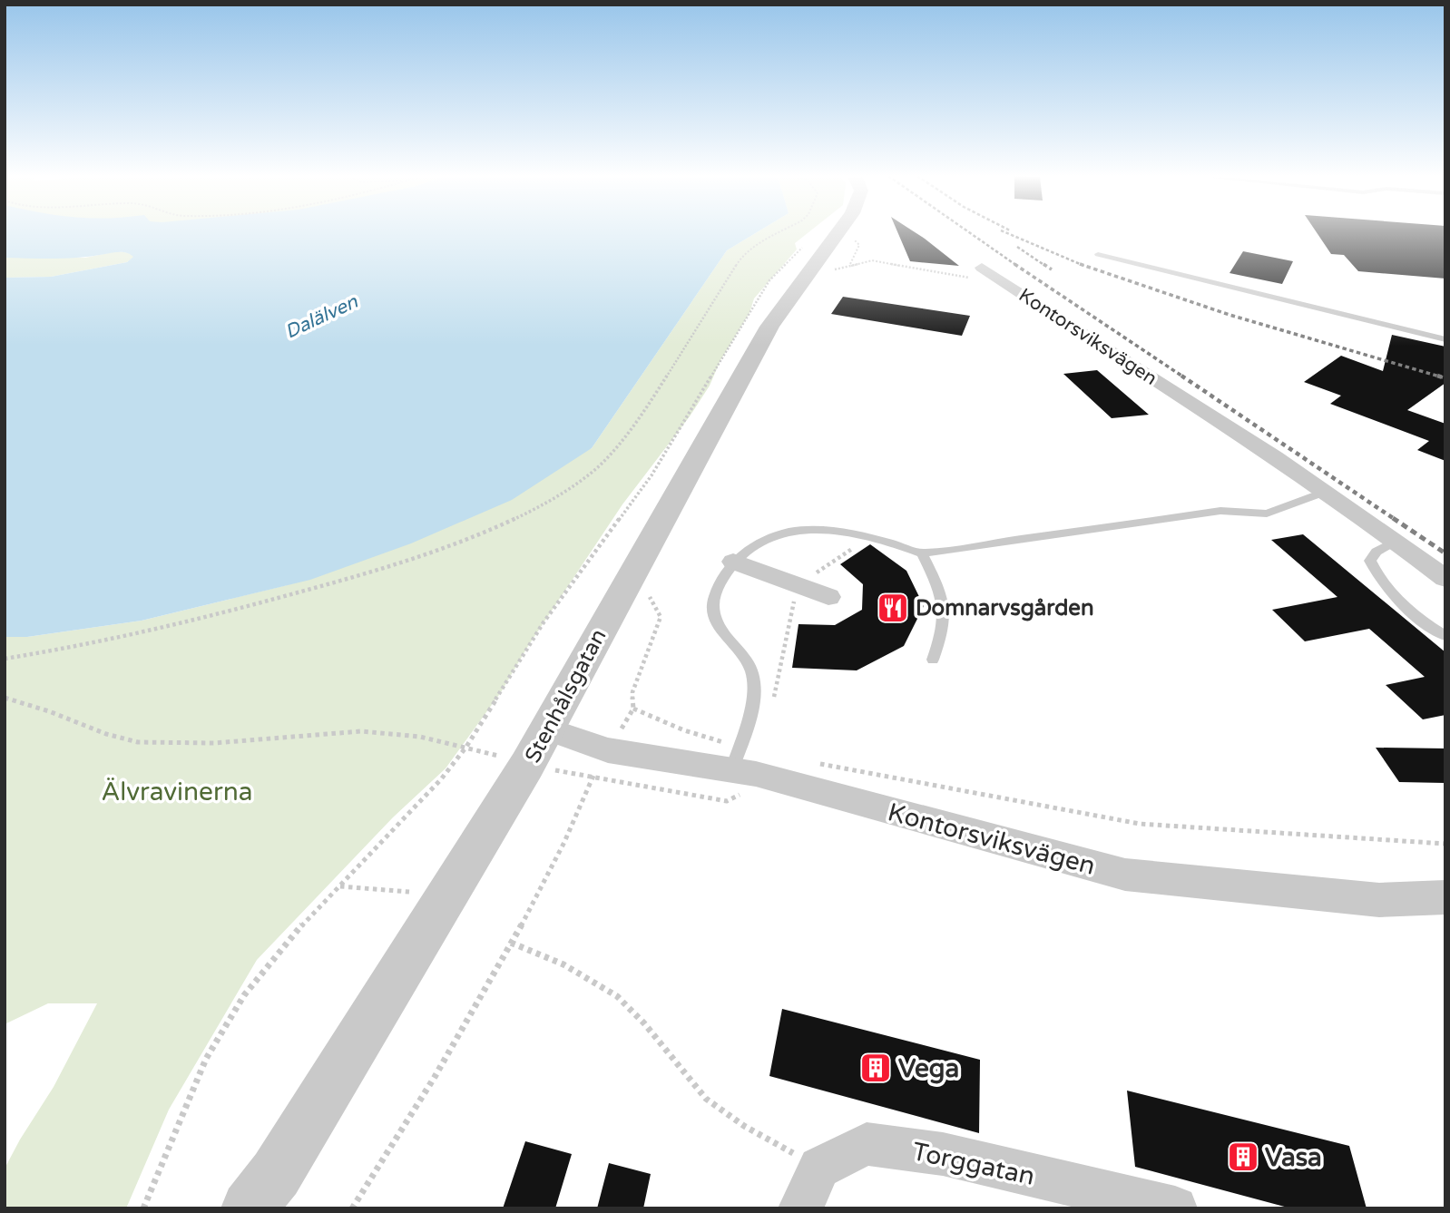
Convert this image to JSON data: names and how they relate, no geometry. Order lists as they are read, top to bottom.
{
  "streets": {
    "street": ["Kontorsviksvägen", "Stenhålsgatan", "Torggatan"]
  },
  "crossings": [
    ["Kontorsviksvägen", "Stenhålsgatan"]
  ],
  "water": ["Dalälven"],
  "parks": ["Älvravinerna"],
  "places": {
    "restaurant": ["Domnarvsgården"],
    "building": ["Vega", "Vasa"]
  }
}
